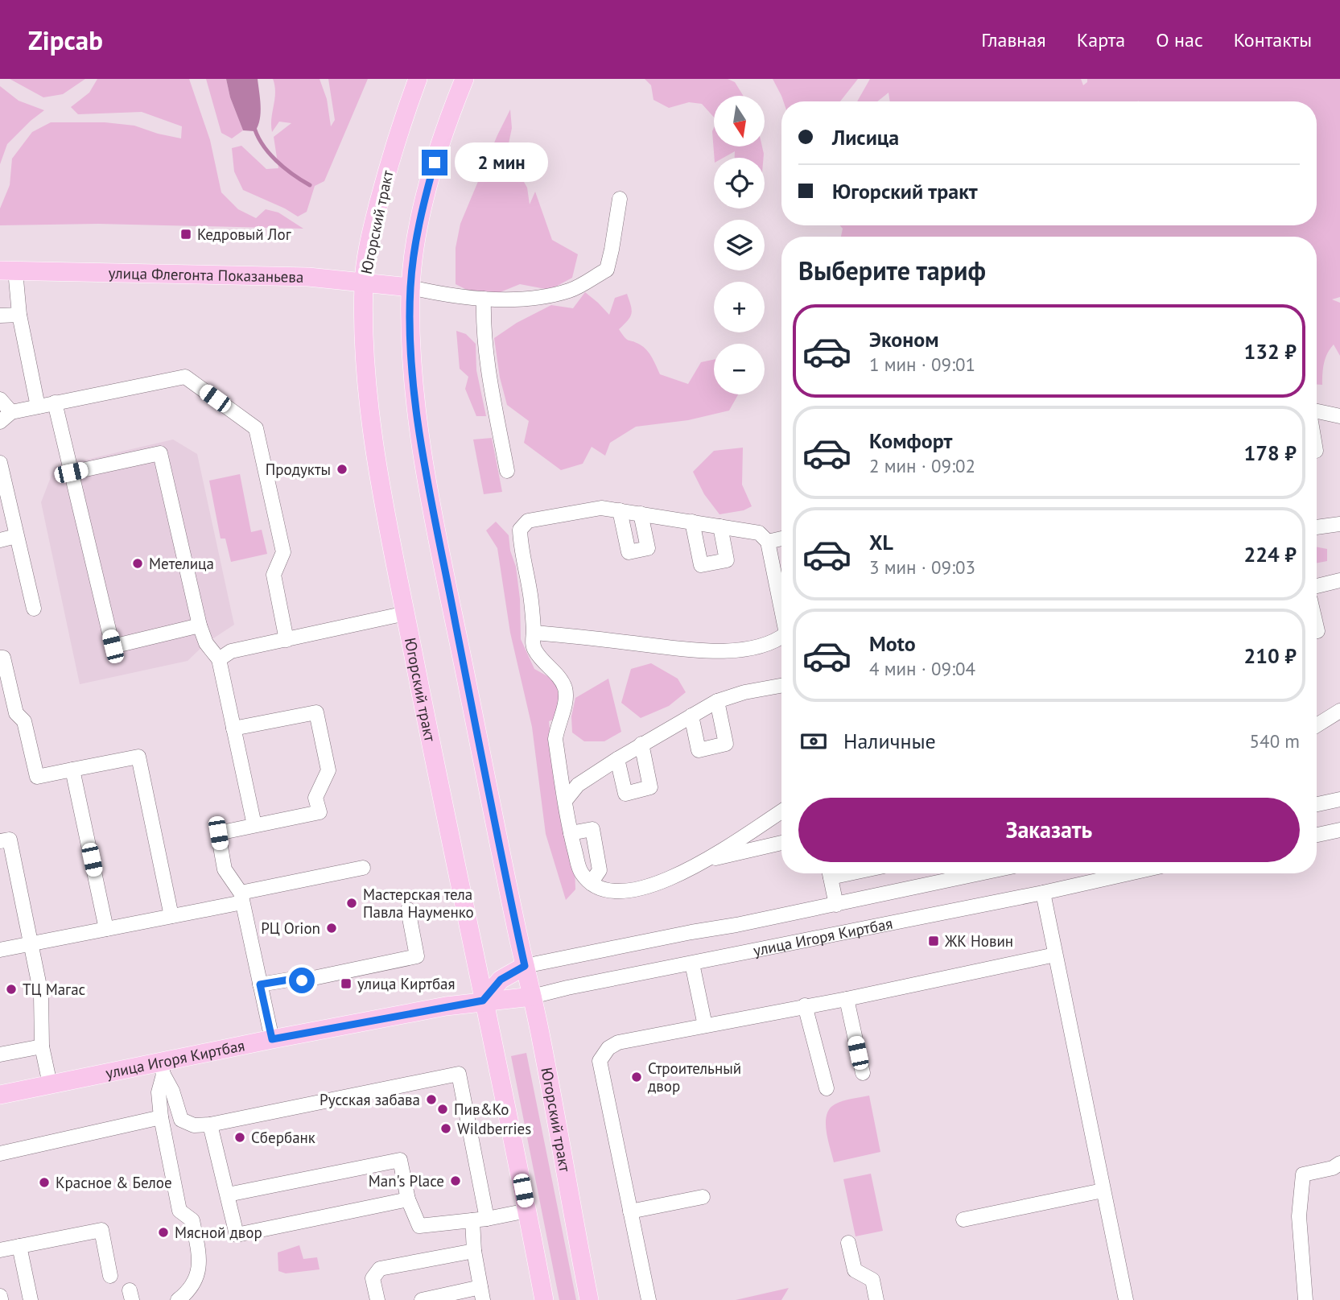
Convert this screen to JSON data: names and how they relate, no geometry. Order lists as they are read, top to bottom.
{
  "streets": {
    "main road": ["Югорский тракт", "улица Флегонта Показаньева", "улица Игоря Киртбая"]
  },
  "crossings": [
    ["Югорский тракт", "улица Флегонта Показаньева"],
    ["Югорский тракт", "улица Игоря Киртбая"]
  ],
  "places": {
    "transit": ["Кедровый Лог", "ЖК Новин", "улица Киртбая"],
    "other": [
      "Продукты",
      "Метелица",
      "Мастерская тела Павла Науменко",
      "РЦ Orion",
      "ТЦ Магас",
      "Строительный двор",
      "Русская забава",
      "Пив&Ко",
      "Wildberries",
      "Сбербанк",
      "Man's Place",
      "Красное & Белое",
      "Мясной двор"
    ]
  },
  "north": "bottom",
  "page": {
    "header": "Zipcab",
    "nav": [
      "Главная",
      "Карта",
      "О нас",
      "Контакты"
    ],
    "map_buttons": ["+", "−"],
    "banner": ["Лисица", "Югорский тракт"],
    "bubble": "2 мин",
    "heading": "Выберите тариф",
    "list": [
      {
        "name": "Эконом",
        "note": "1 мин · 09:01",
        "value": "132 ₽"
      },
      {
        "name": "Комфорт",
        "note": "2 мин · 09:02",
        "value": "178 ₽"
      },
      {
        "name": "XL",
        "note": "3 мин · 09:03",
        "value": "224 ₽"
      },
      {
        "name": "Moto",
        "note": "4 мин · 09:04",
        "value": "210 ₽"
      }
    ],
    "pay": ["Наличные", "540 m"],
    "buttons": "Заказать"
  }
}
